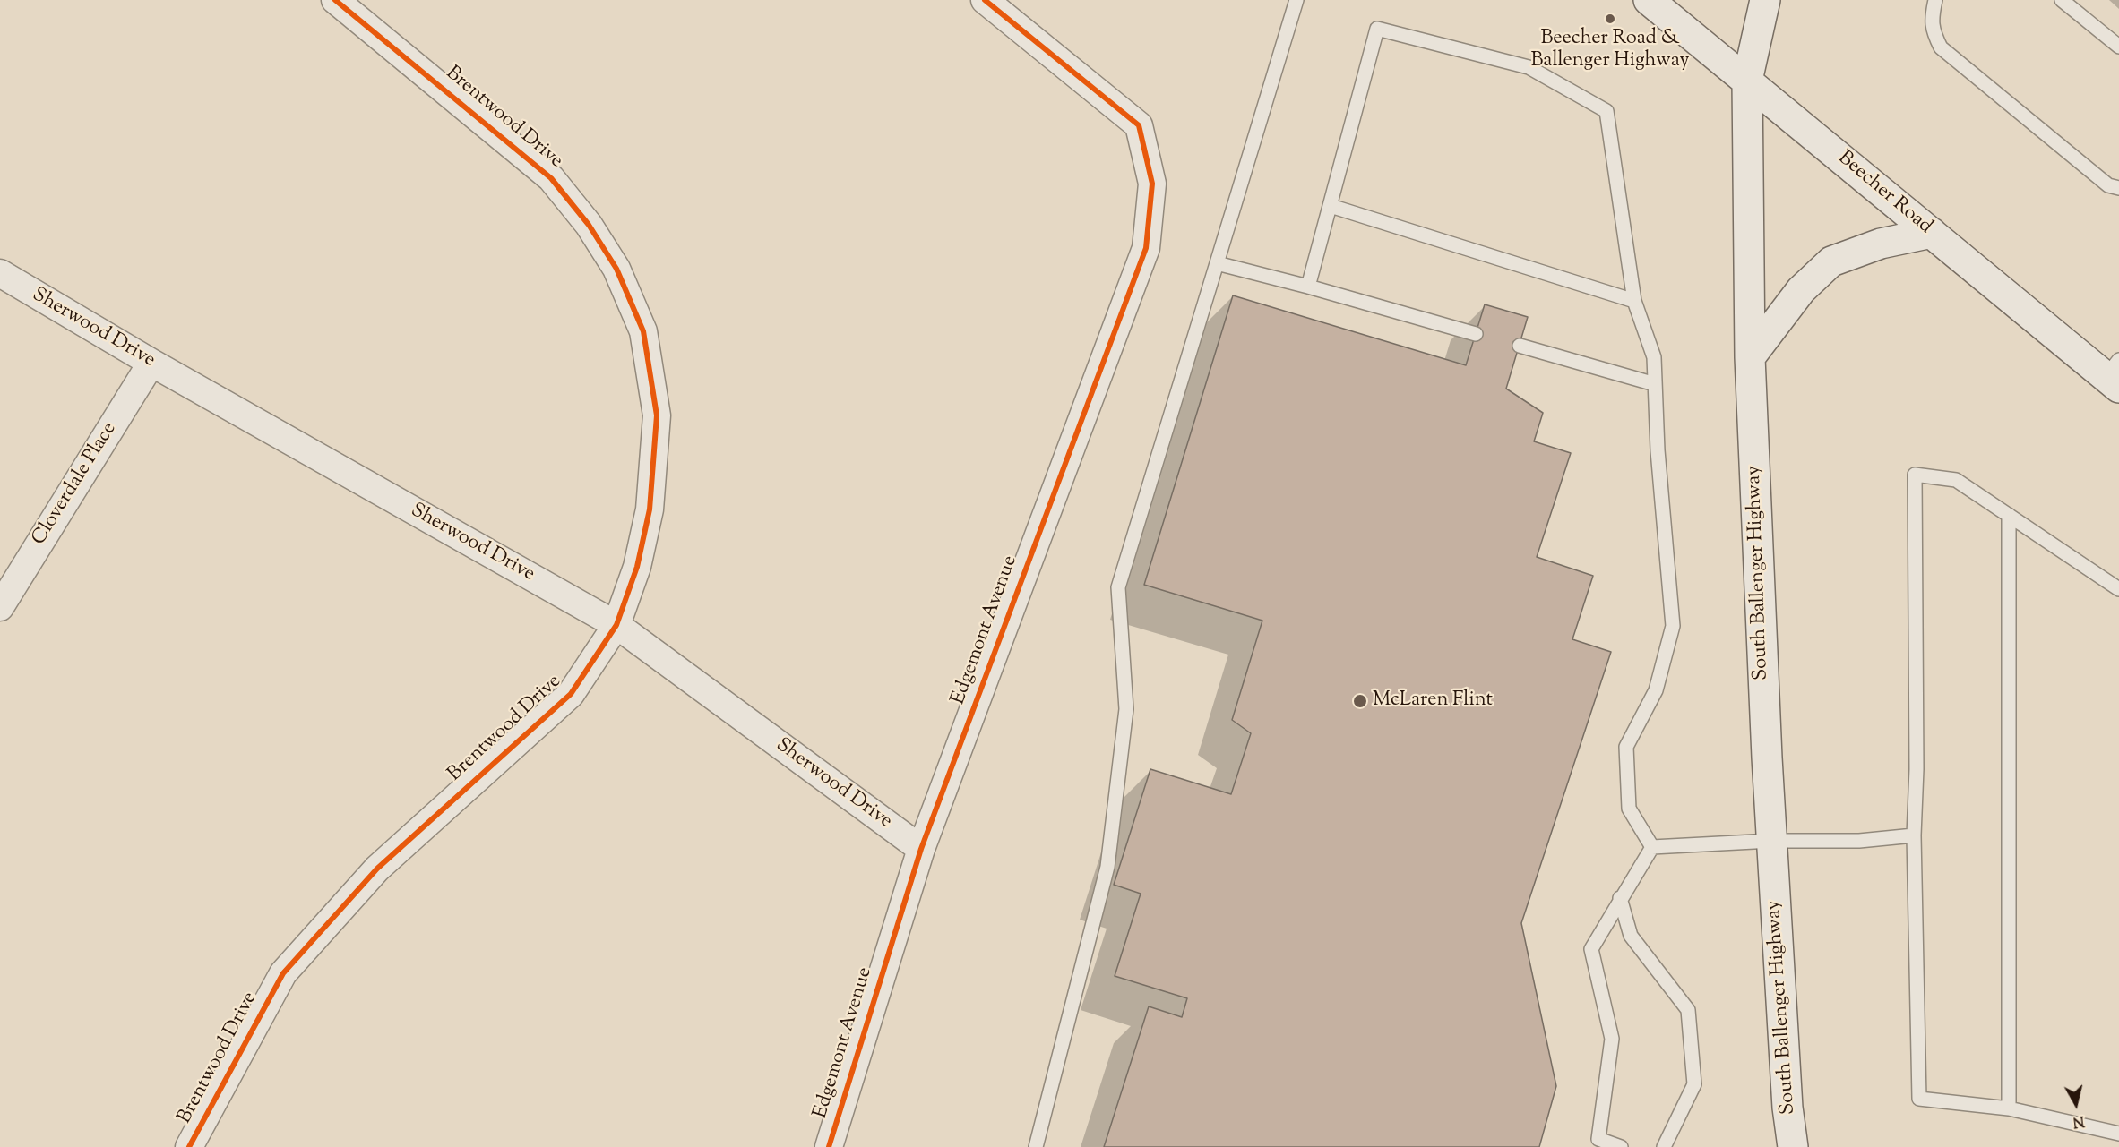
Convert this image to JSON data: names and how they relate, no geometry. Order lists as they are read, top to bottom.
{
  "streets": {
    "main road": ["Beecher Road", "South Ballenger Highway"],
    "street": [
      "Brentwood Drive",
      "Sherwood Drive",
      "Cloverdale Place",
      "Edgemont Avenue"
    ]
  },
  "crossings": [
    ["Brentwood Drive", "Sherwood Drive"],
    ["Beecher Road", "South Ballenger Highway"],
    ["Sherwood Drive", "Cloverdale Place"],
    ["Sherwood Drive", "Edgemont Avenue"]
  ],
  "places": ["Beecher Road & Ballenger Highway", "McLaren Flint"],
  "north": "bottom"
}
